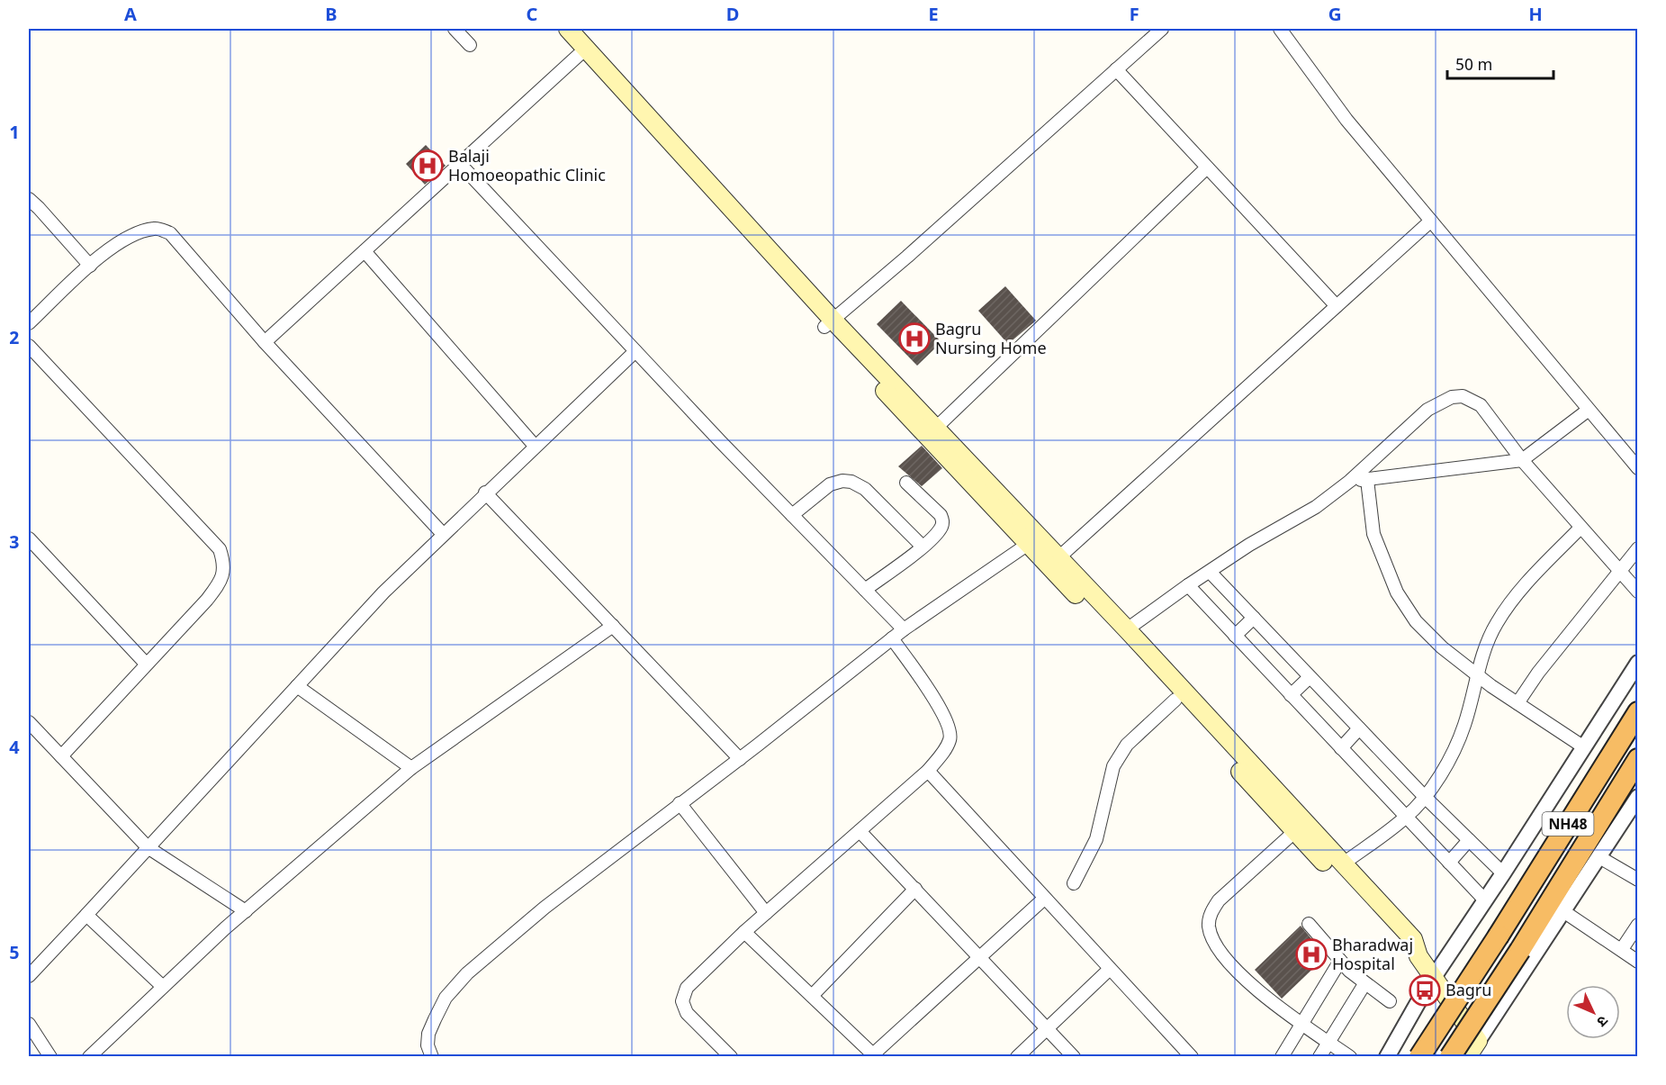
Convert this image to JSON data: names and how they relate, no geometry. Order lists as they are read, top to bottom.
{
  "streets": {
    "highway": ["NH48"]
  },
  "places": {
    "hospital": ["Balaji Homoeopathic Clinic", "Bagru Nursing Home", "Bharadwaj Hospital"],
    "bus stop": ["Bagru"]
  },
  "scale_bar": "50 m",
  "north": "bottom right",
  "grid": {
    "columns": [
      "A",
      "B",
      "C",
      "D",
      "E",
      "F",
      "G",
      "H"
    ],
    "rows": [
      "1",
      "2",
      "3",
      "4",
      "5"
    ]
  }
}
